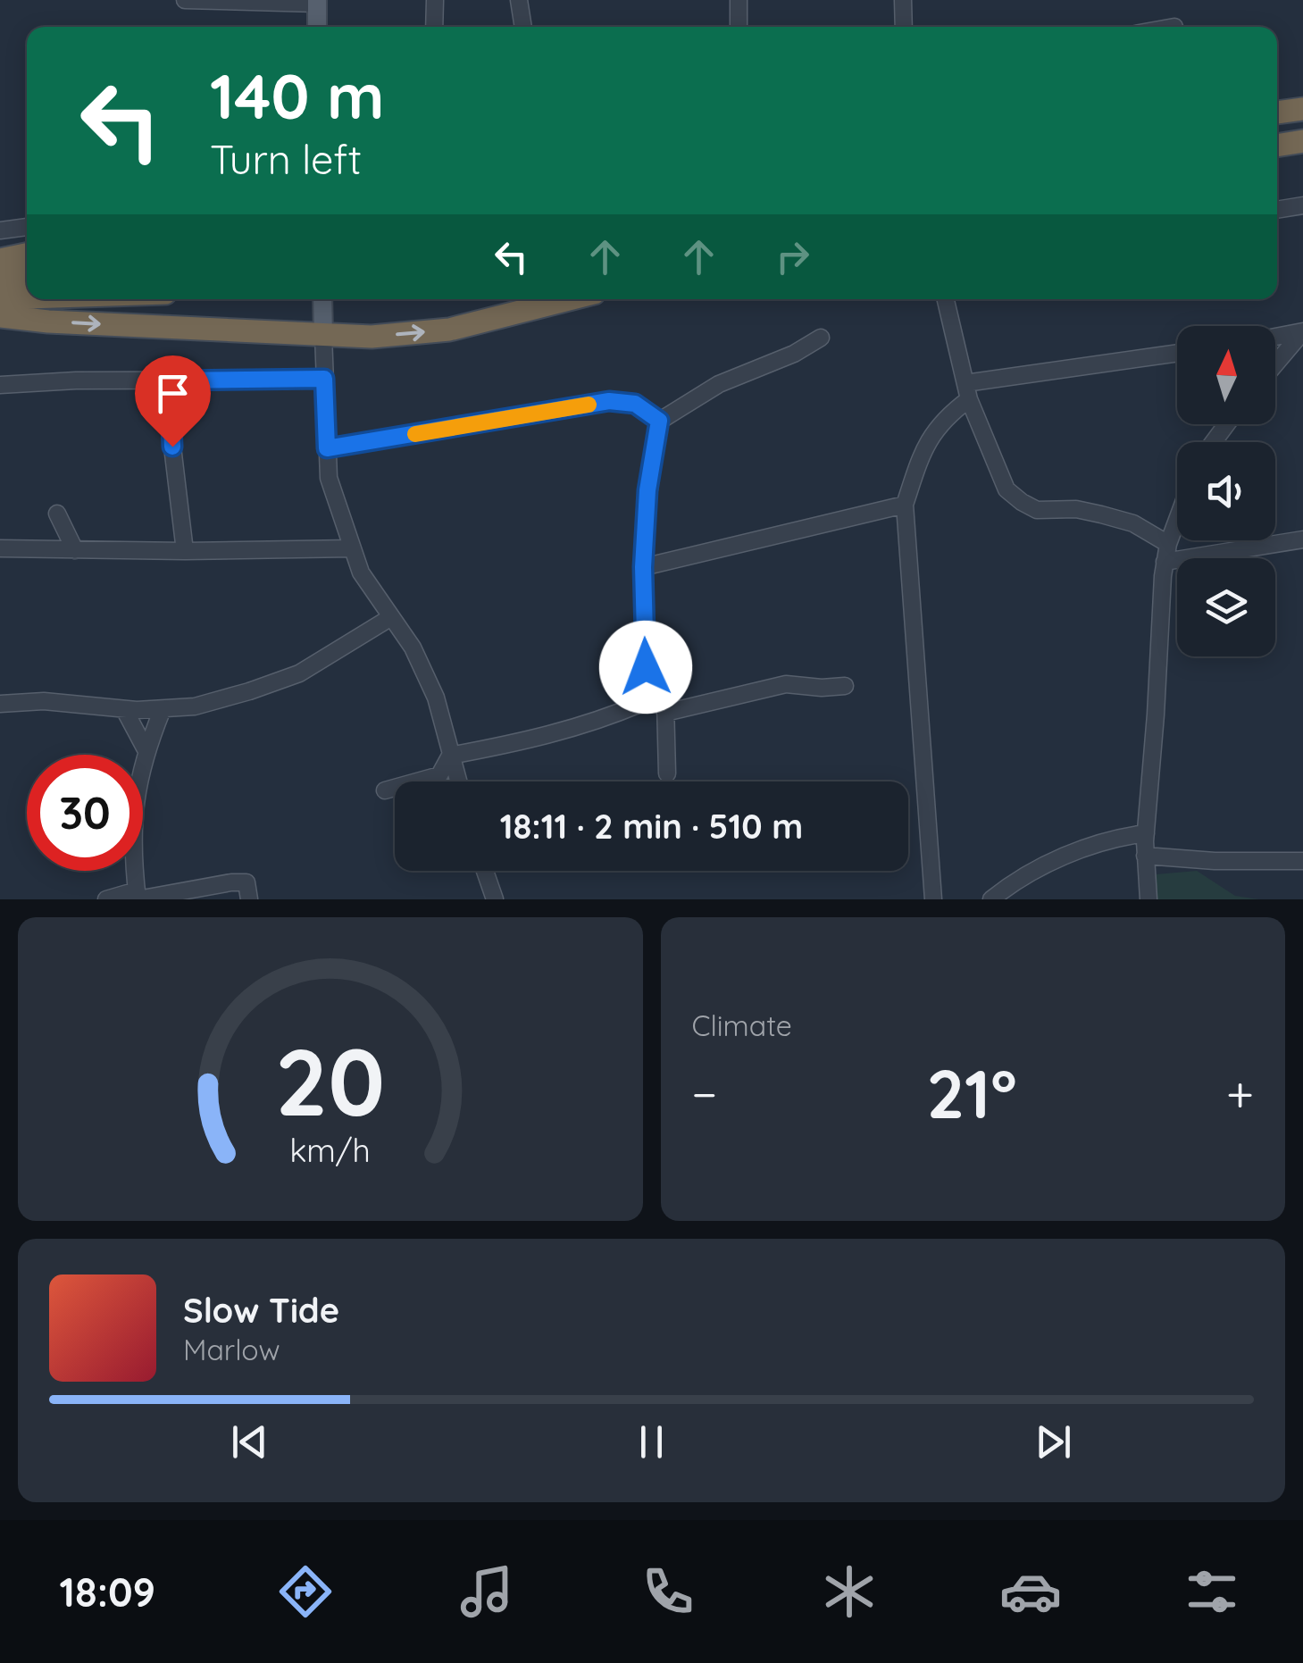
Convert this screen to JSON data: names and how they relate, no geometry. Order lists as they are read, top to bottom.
{
  "north": "top",
  "page": {
    "turn": ["140 m", "Turn left"],
    "limit": "30",
    "trip": "18:11 · 2 min · 510 m",
    "tile": "Climate",
    "heat": ["−", "21°", "+"],
    "song": ["Slow Tide", "Marlow"],
    "tabs": "18:09",
    "gauge": ["20", "km/h"]
  }
}
